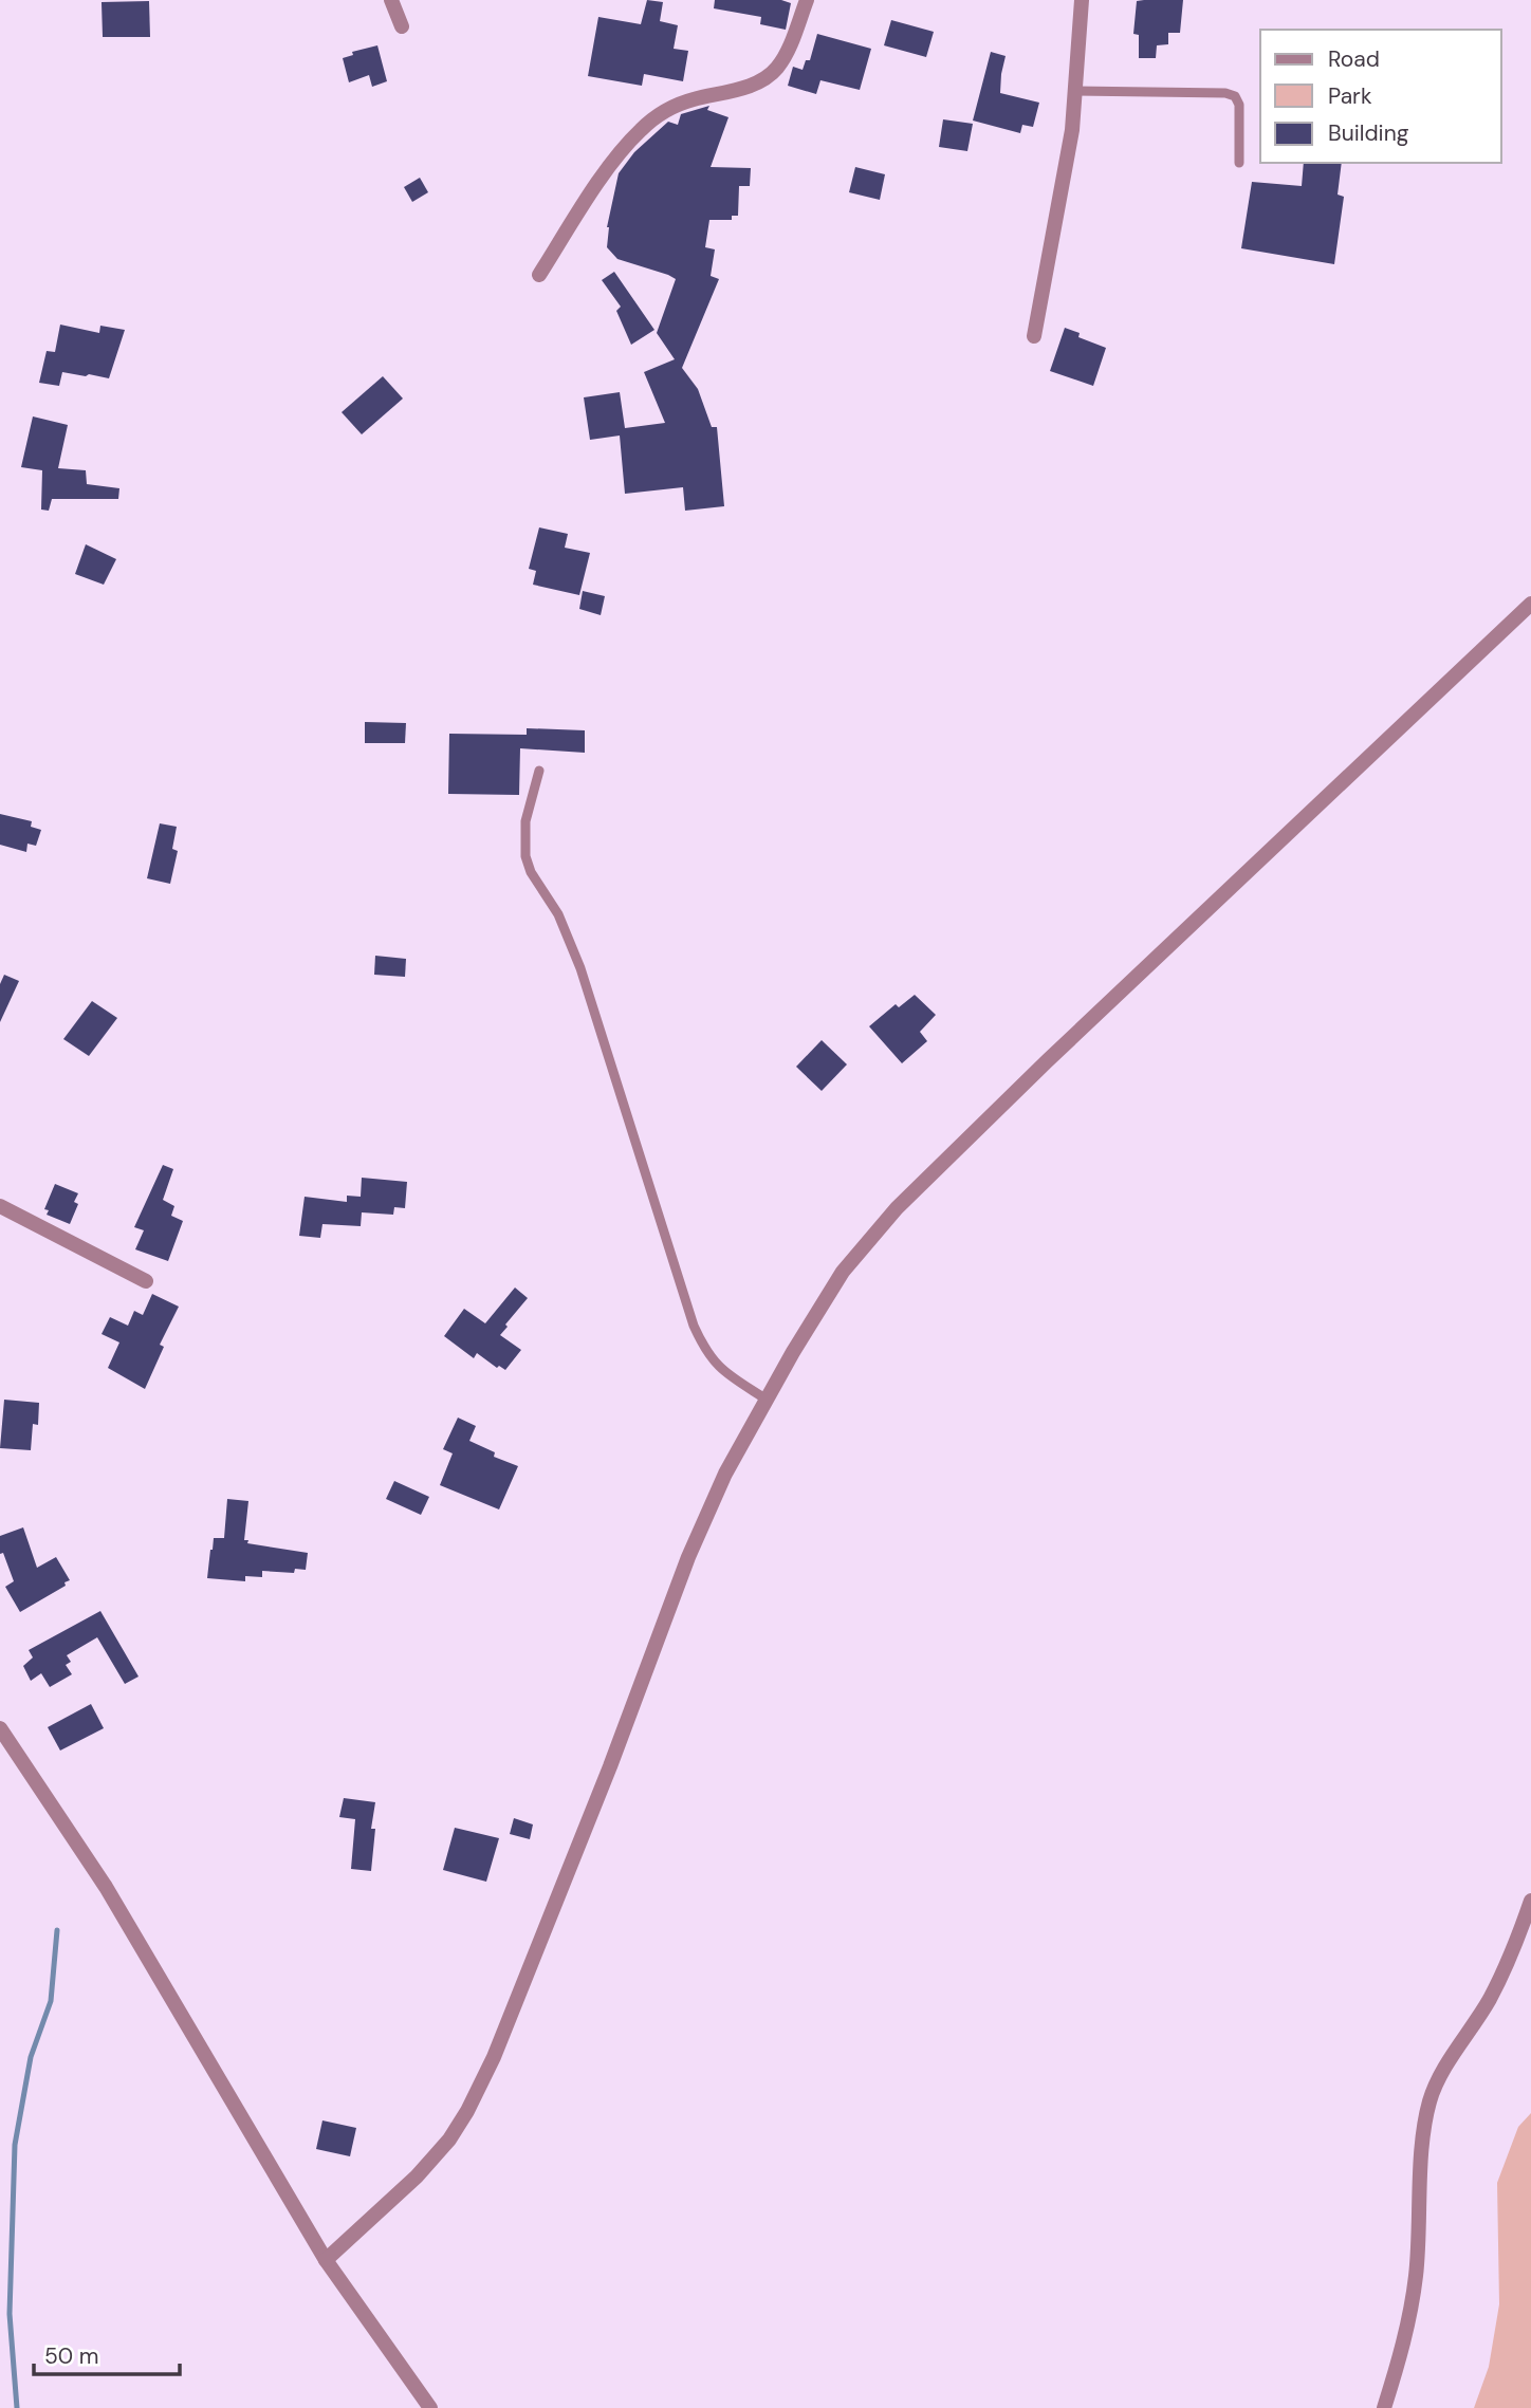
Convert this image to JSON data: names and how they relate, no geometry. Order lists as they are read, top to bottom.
{
  "legend": ["Road", "Park", "Building"],
  "scale_bar": "50 m"
}
